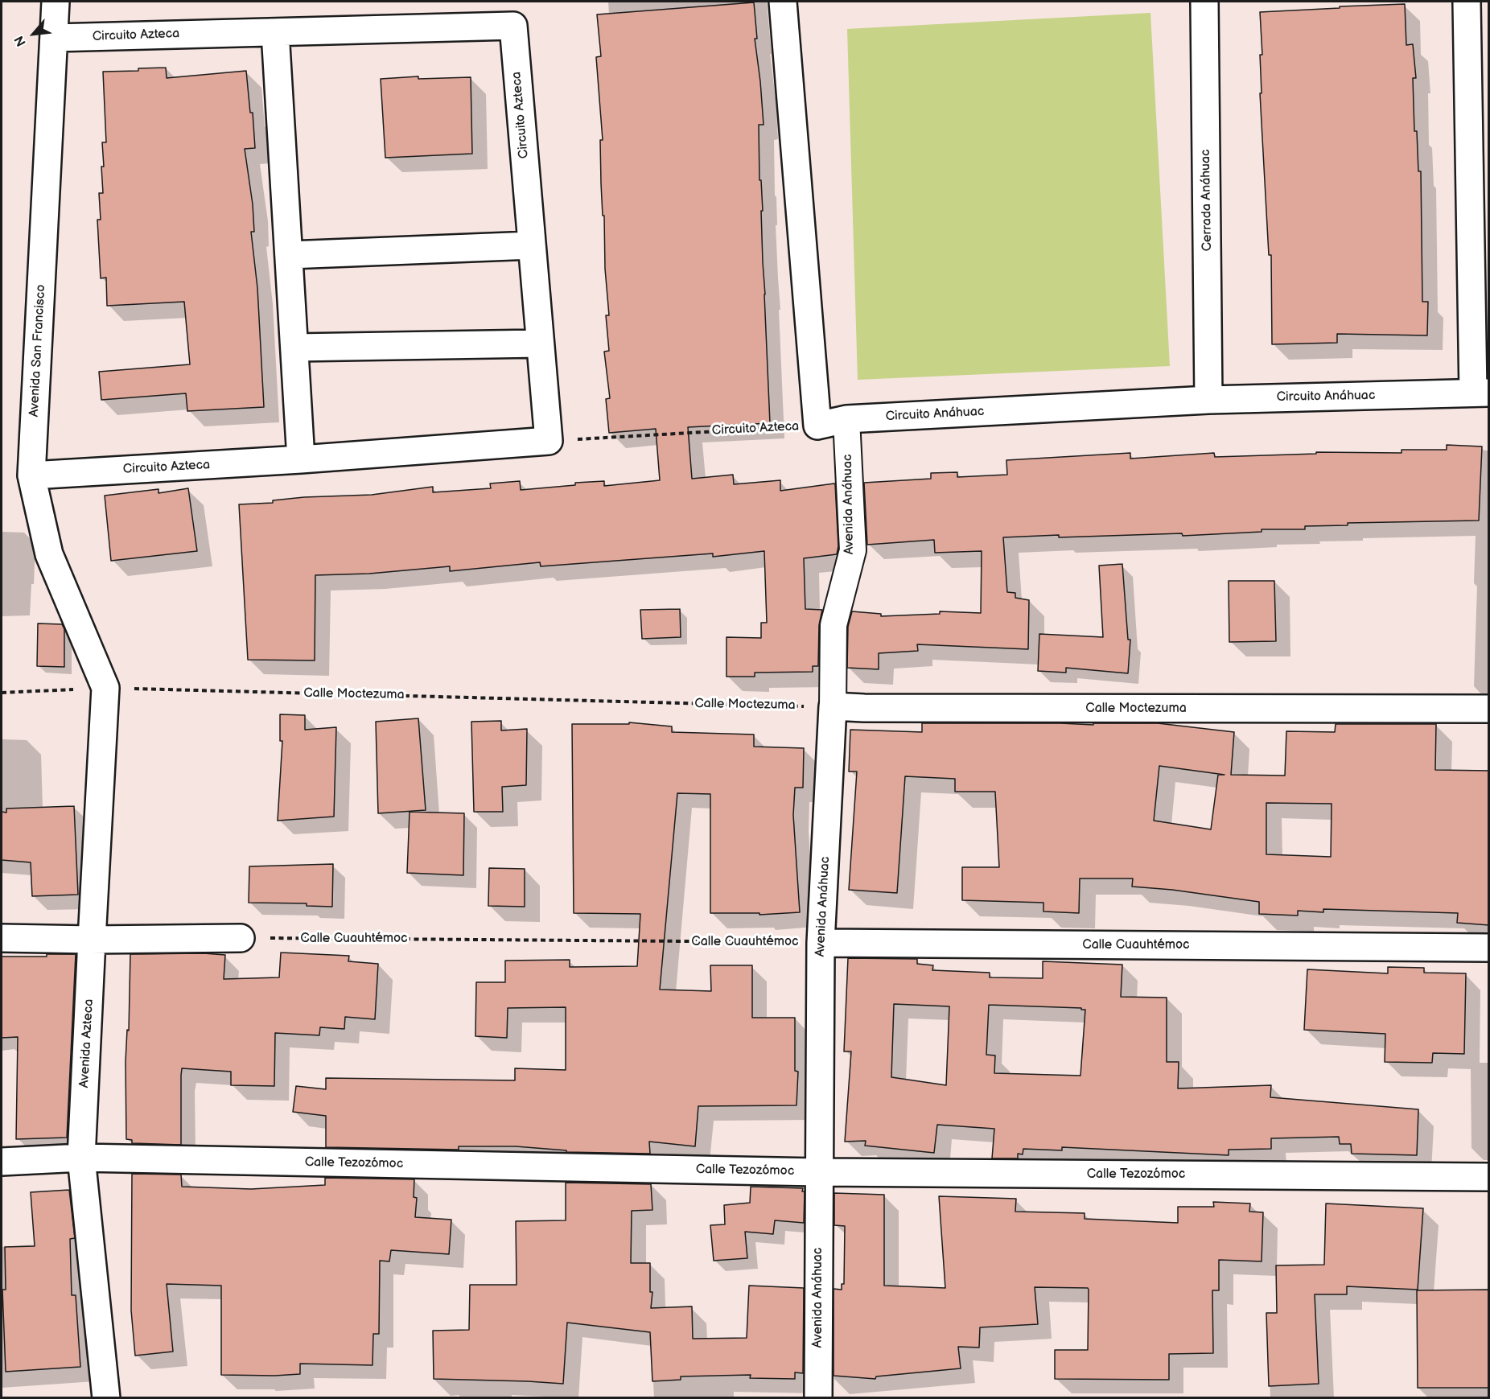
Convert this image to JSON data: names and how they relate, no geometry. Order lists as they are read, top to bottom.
{
  "streets": {
    "street": [
      "Circuito Azteca",
      "Cerrada Anáhuac",
      "Avenida San Francisco",
      "Circuito Anáhuac",
      "Avenida Anáhuac",
      "Calle Moctezuma",
      "Calle Cuauhtémoc",
      "Avenida Azteca",
      "Calle Tezozómoc"
    ]
  },
  "crossings": [
    ["Circuito Azteca", "Avenida San Francisco"],
    ["Circuito Azteca", "Circuito Anáhuac"],
    ["Cerrada Anáhuac", "Circuito Anáhuac"],
    ["Avenida San Francisco", "Calle Moctezuma"],
    ["Avenida San Francisco", "Avenida Azteca"],
    ["Circuito Anáhuac", "Avenida Anáhuac"],
    ["Avenida Anáhuac", "Calle Moctezuma"],
    ["Avenida Anáhuac", "Calle Cuauhtémoc"],
    ["Avenida Anáhuac", "Calle Tezozómoc"],
    ["Calle Moctezuma", "Avenida Azteca"],
    ["Avenida Azteca", "Calle Tezozómoc"]
  ],
  "north": "bottom left"
}
